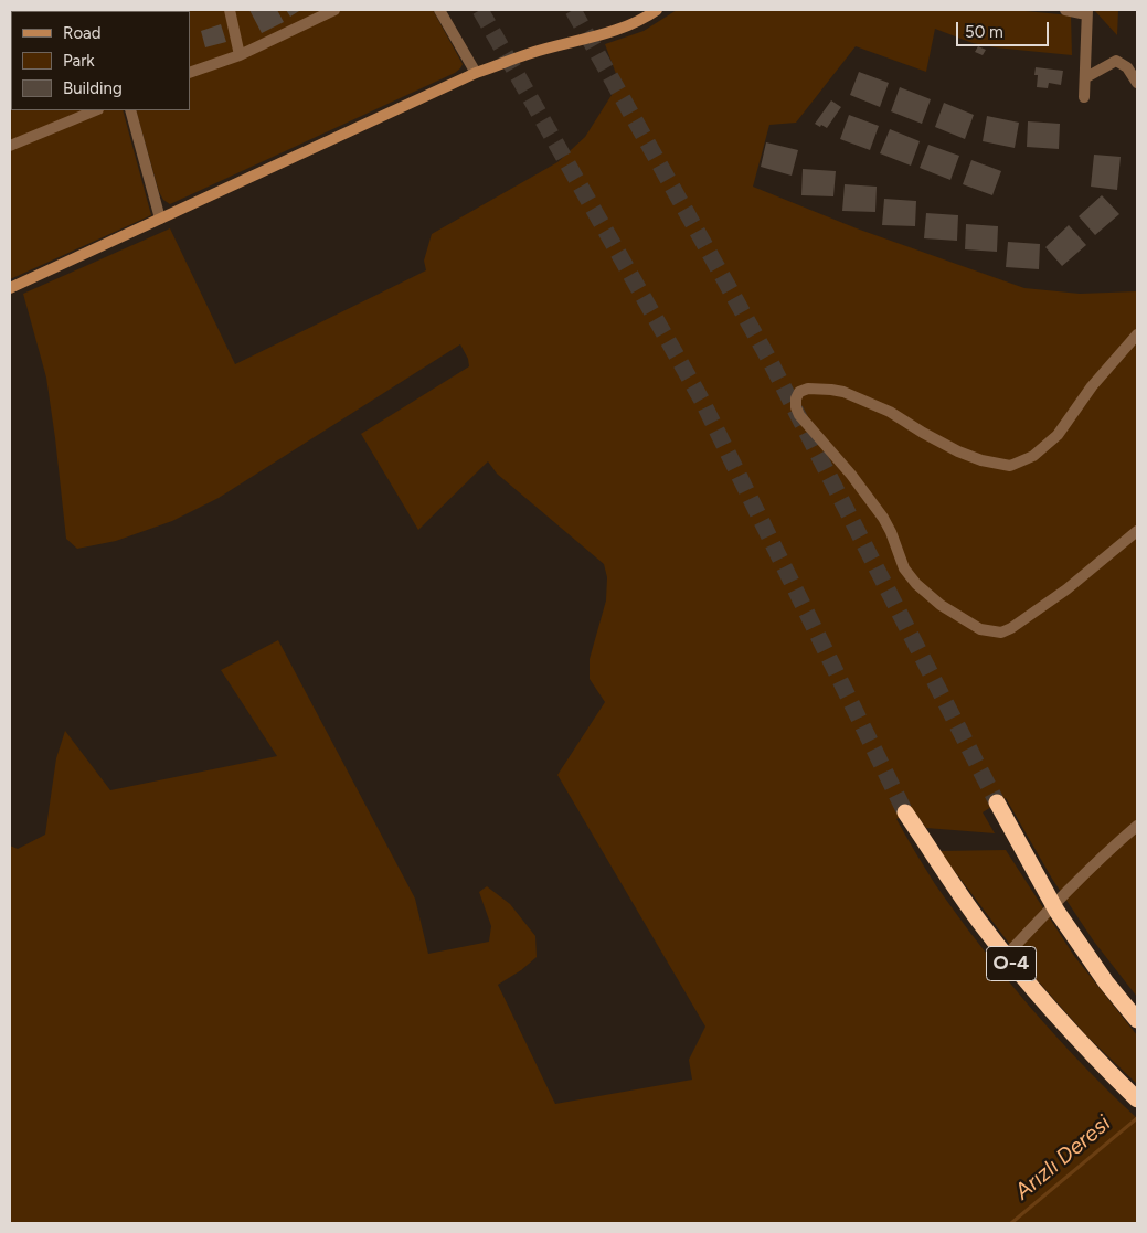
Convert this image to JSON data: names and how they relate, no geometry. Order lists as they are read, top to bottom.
{
  "streets": {
    "highway": ["O-4"]
  },
  "water": ["Arızlı Deresi"],
  "legend": ["Road", "Park", "Building"],
  "scale_bar": "50 m"
}
